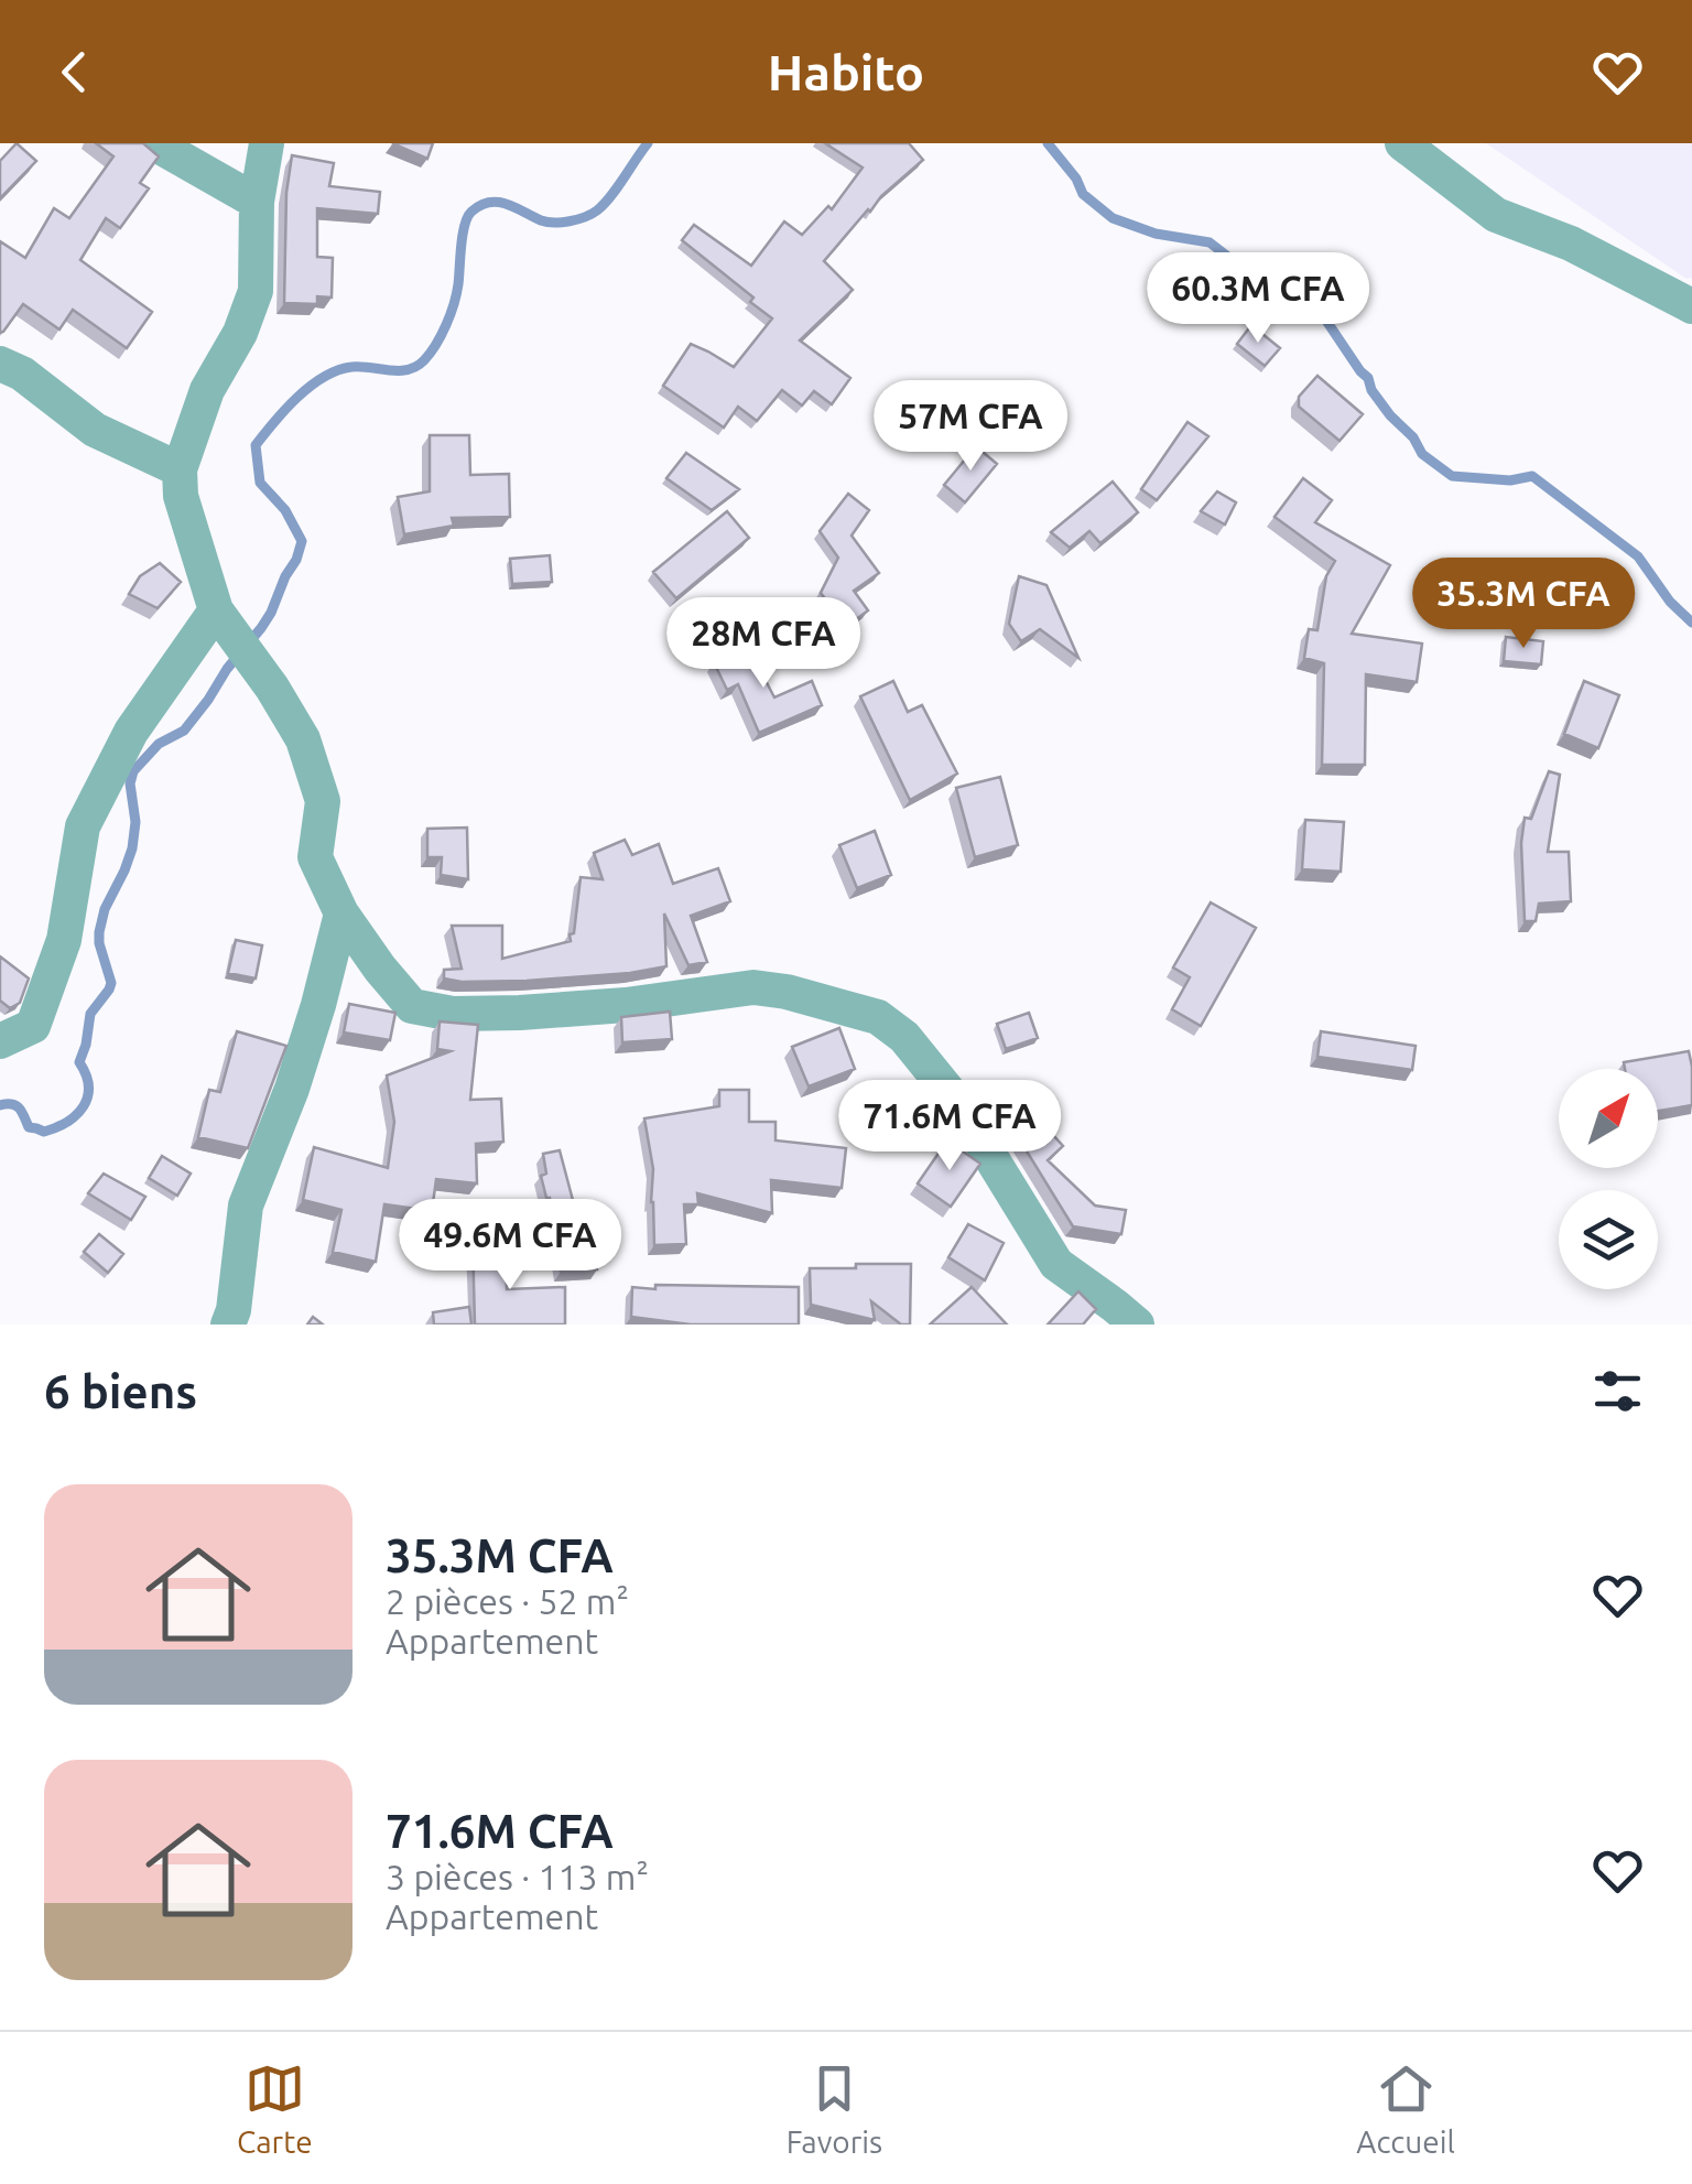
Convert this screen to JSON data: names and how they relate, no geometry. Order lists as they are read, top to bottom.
{
  "north": "top right",
  "page": {
    "header": "Habito",
    "price": [
      "60.3M CFA",
      "57M CFA",
      "35.3M CFA",
      "28M CFA",
      "71.6M CFA",
      "49.6M CFA"
    ],
    "heading": "6 biens",
    "list": [
      {
        "name": "35.3M CFA",
        "note": "2 pièces · 52 m² · Appartement"
      },
      {
        "name": "71.6M CFA",
        "note": "3 pièces · 113 m² · Appartement"
      }
    ],
    "tabs": ["Carte", "Favoris", "Accueil"]
  }
}
